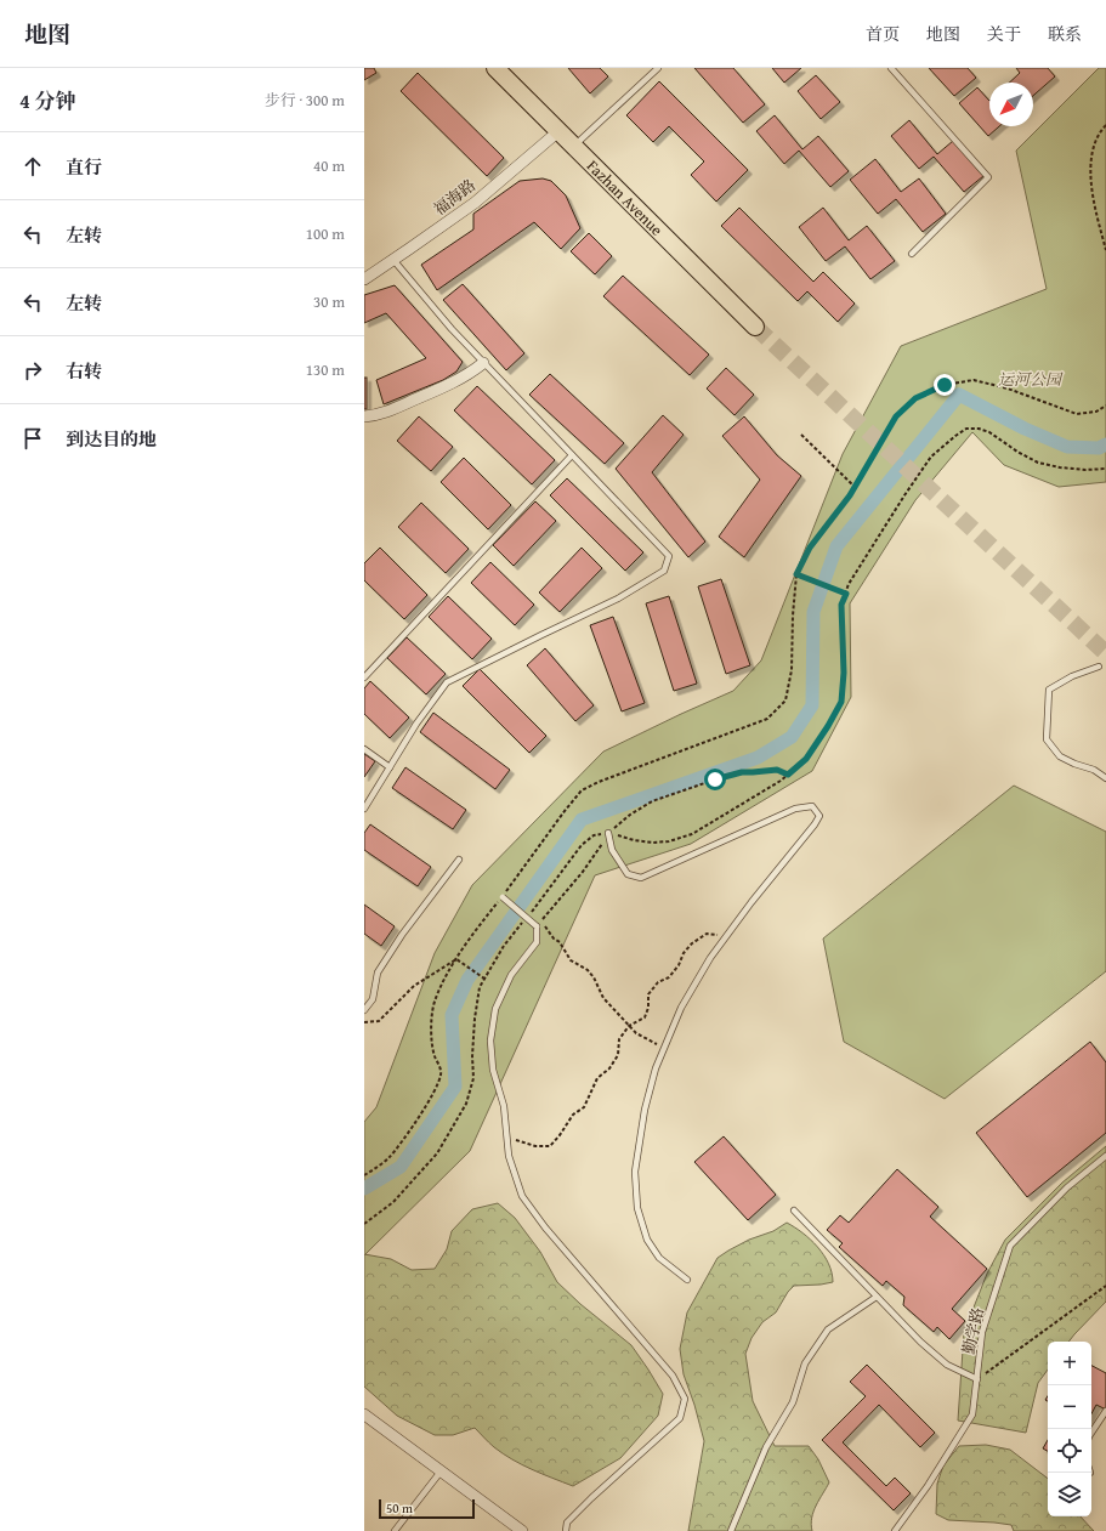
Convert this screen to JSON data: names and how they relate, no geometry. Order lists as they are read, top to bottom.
{
  "streets": {
    "main road": ["Fazhan Avenue"],
    "street": ["福海路"],
    "lane": ["勤学路"]
  },
  "crossings": [
    ["福海路", "Fazhan Avenue"]
  ],
  "parks": ["运河公园"],
  "scale_bar": "50 m",
  "north": "bottom left",
  "page": {
    "header": "地图",
    "nav": [
      "首页",
      "地图",
      "关于",
      "联系"
    ],
    "heading": ["4 分钟", "步行 · 300 m"],
    "list": [
      ["直行", "40 m"],
      ["左转", "100 m"],
      ["左转", "30 m"],
      ["右转", "130 m"],
      "到达目的地"
    ],
    "map_buttons": ["+", "−"],
    "scale": "50 m"
  }
}
